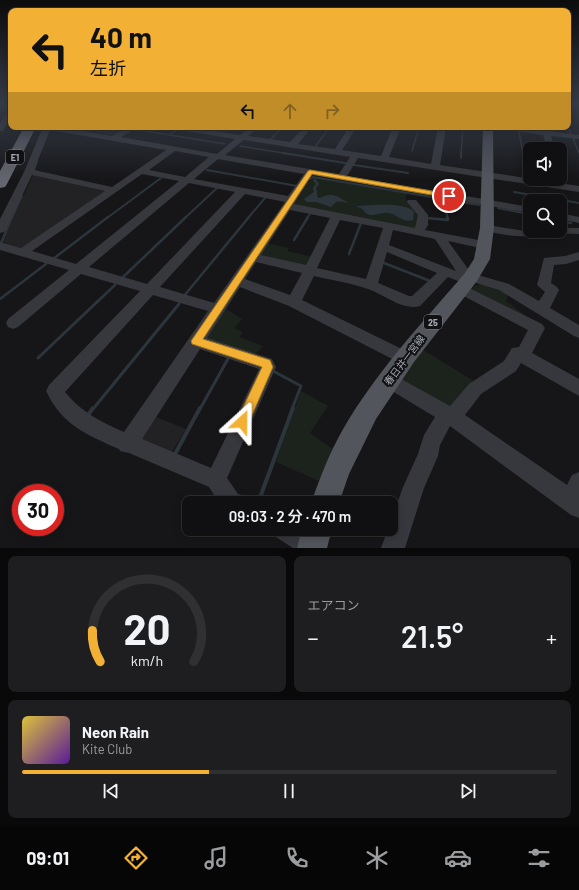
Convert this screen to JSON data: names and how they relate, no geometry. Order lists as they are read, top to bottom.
{
  "streets": {
    "highway": ["E1"],
    "main road": ["25", "春日井一宮線"]
  },
  "page": {
    "turn": ["40 m", "左折"],
    "limit": "30",
    "trip": "09:03 · 2 分 · 470 m",
    "tile": "エアコン",
    "heat": ["−", "21.5°", "+"],
    "song": ["Neon Rain", "Kite Club"],
    "tabs": "09:01",
    "gauge": ["20", "km/h"]
  }
}
